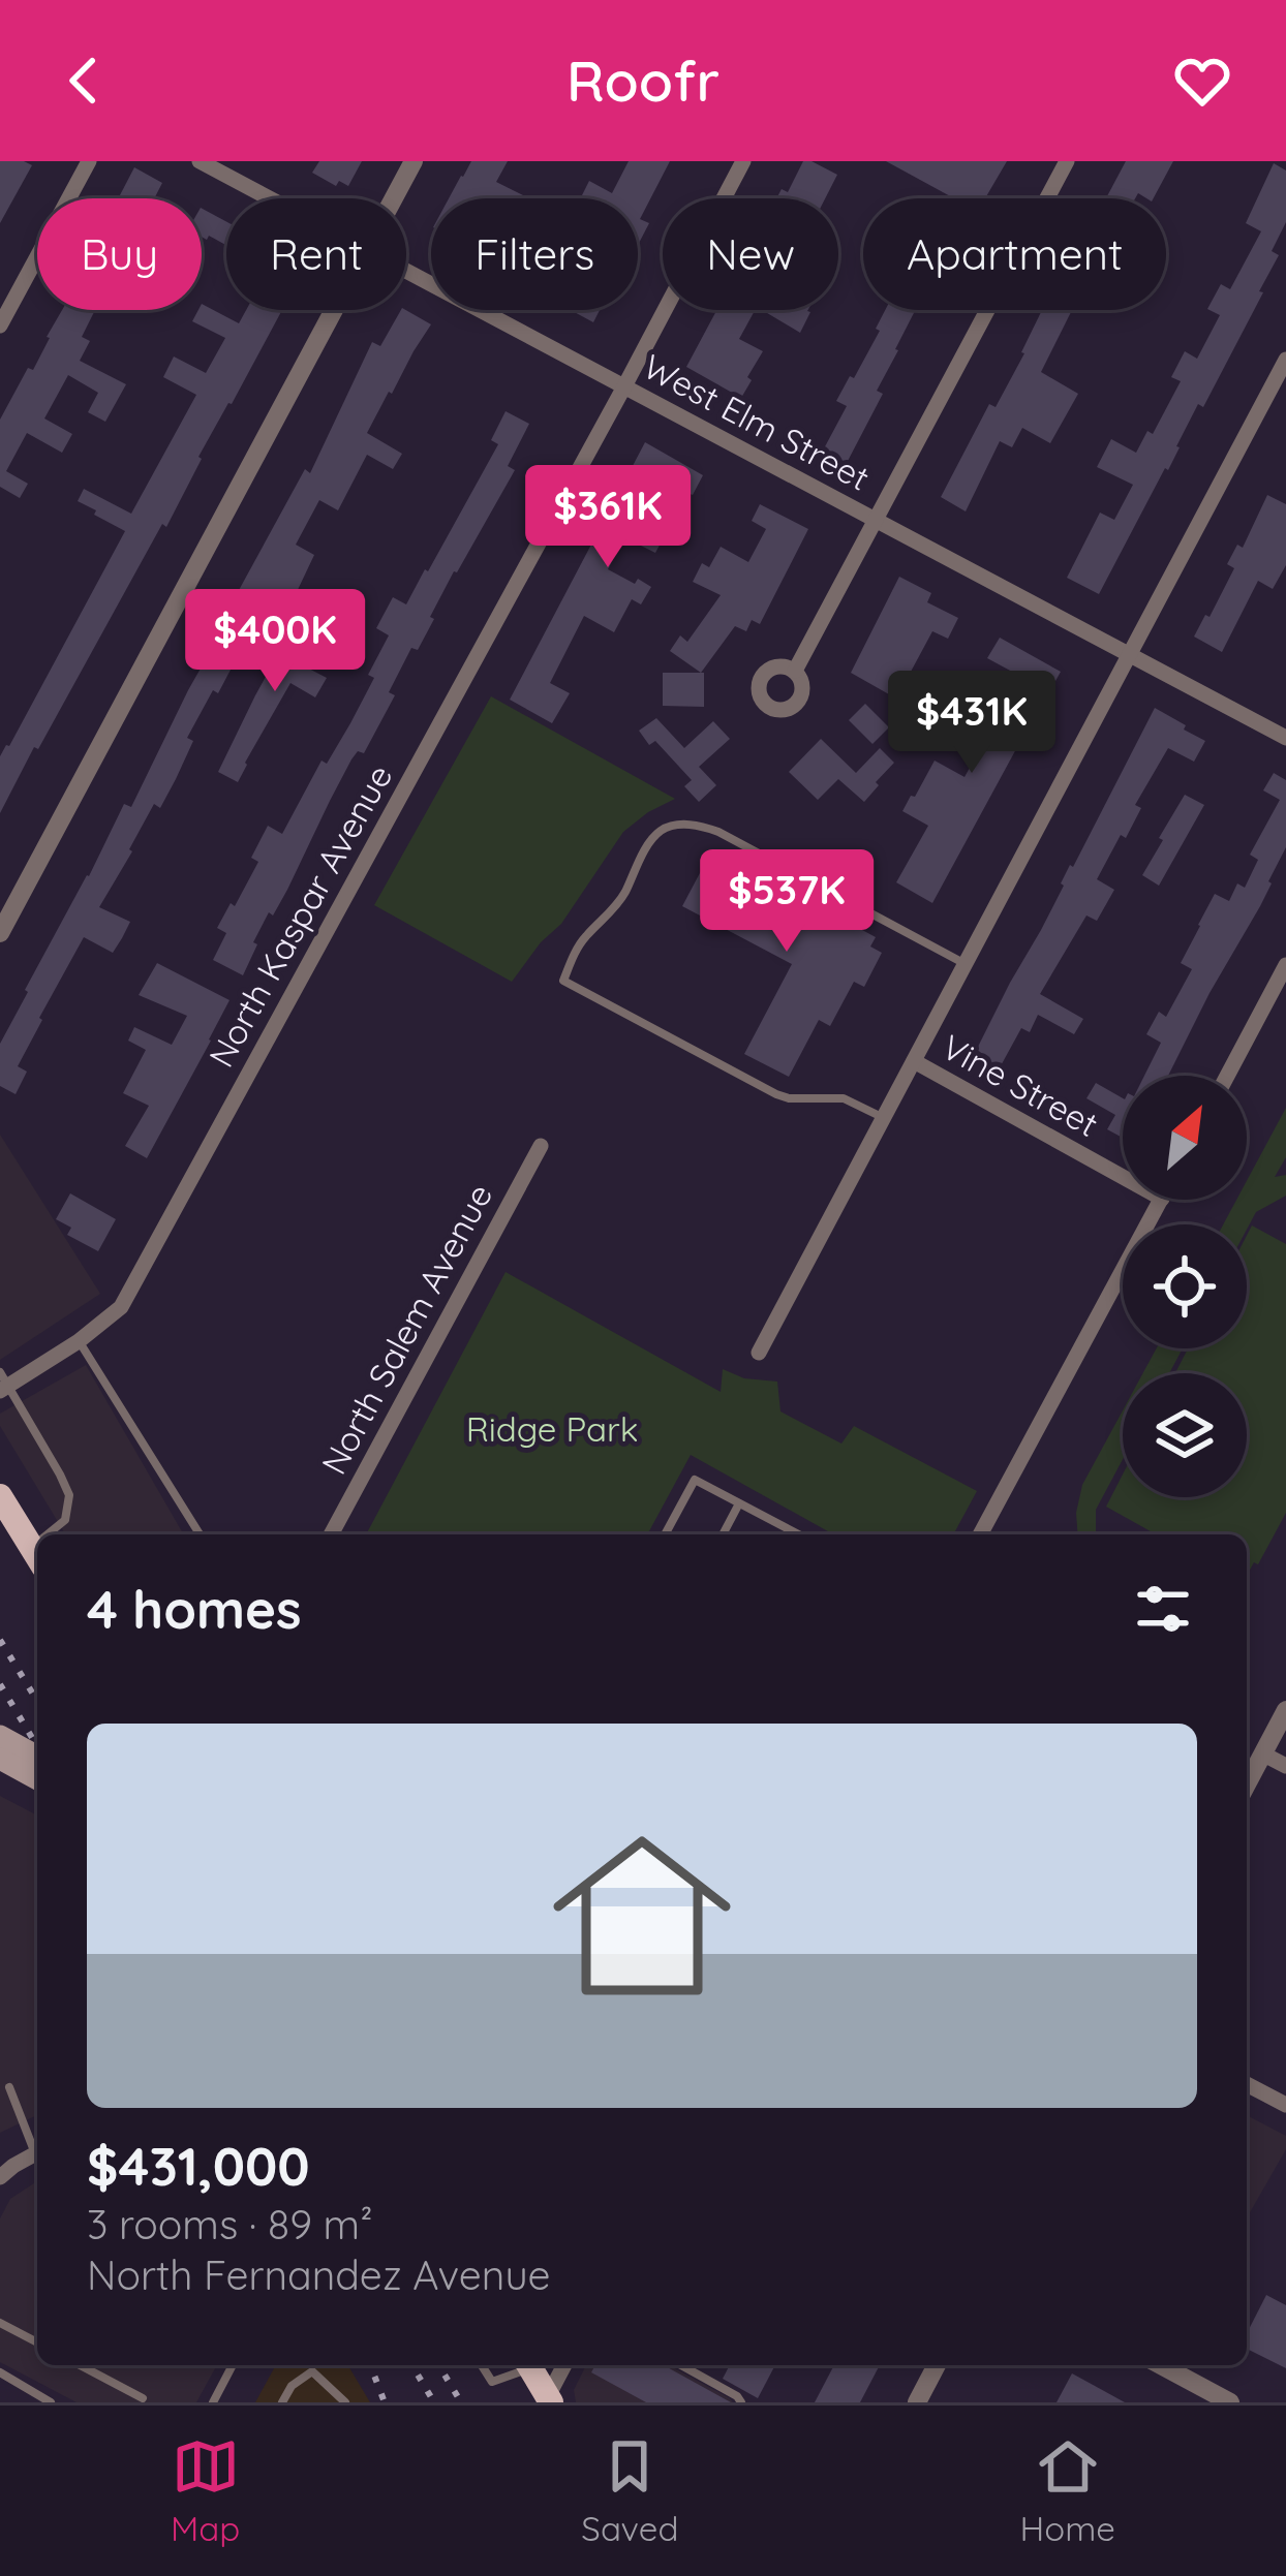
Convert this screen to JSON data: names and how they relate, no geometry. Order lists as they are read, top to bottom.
{
  "streets": {
    "street": [
      "West Elm Street",
      "North Kaspar Avenue",
      "Vine Street",
      "North Salem Avenue"
    ]
  },
  "crossings": [
    ["West Elm Street", "North Kaspar Avenue"]
  ],
  "parks": ["Ridge Park"],
  "north": "top right",
  "page": {
    "header": "Roofr",
    "chip": [
      "Buy",
      "Rent",
      "Filters",
      "New",
      "Apartment"
    ],
    "price": [
      "$361K",
      "$400K",
      "$431K",
      "$537K"
    ],
    "heading": "4 homes",
    "list": [
      {
        "name": "$431,000",
        "note": "3 rooms · 89 m² · North Fernandez Avenue"
      }
    ],
    "tabs": ["Map", "Saved", "Home"]
  }
}
